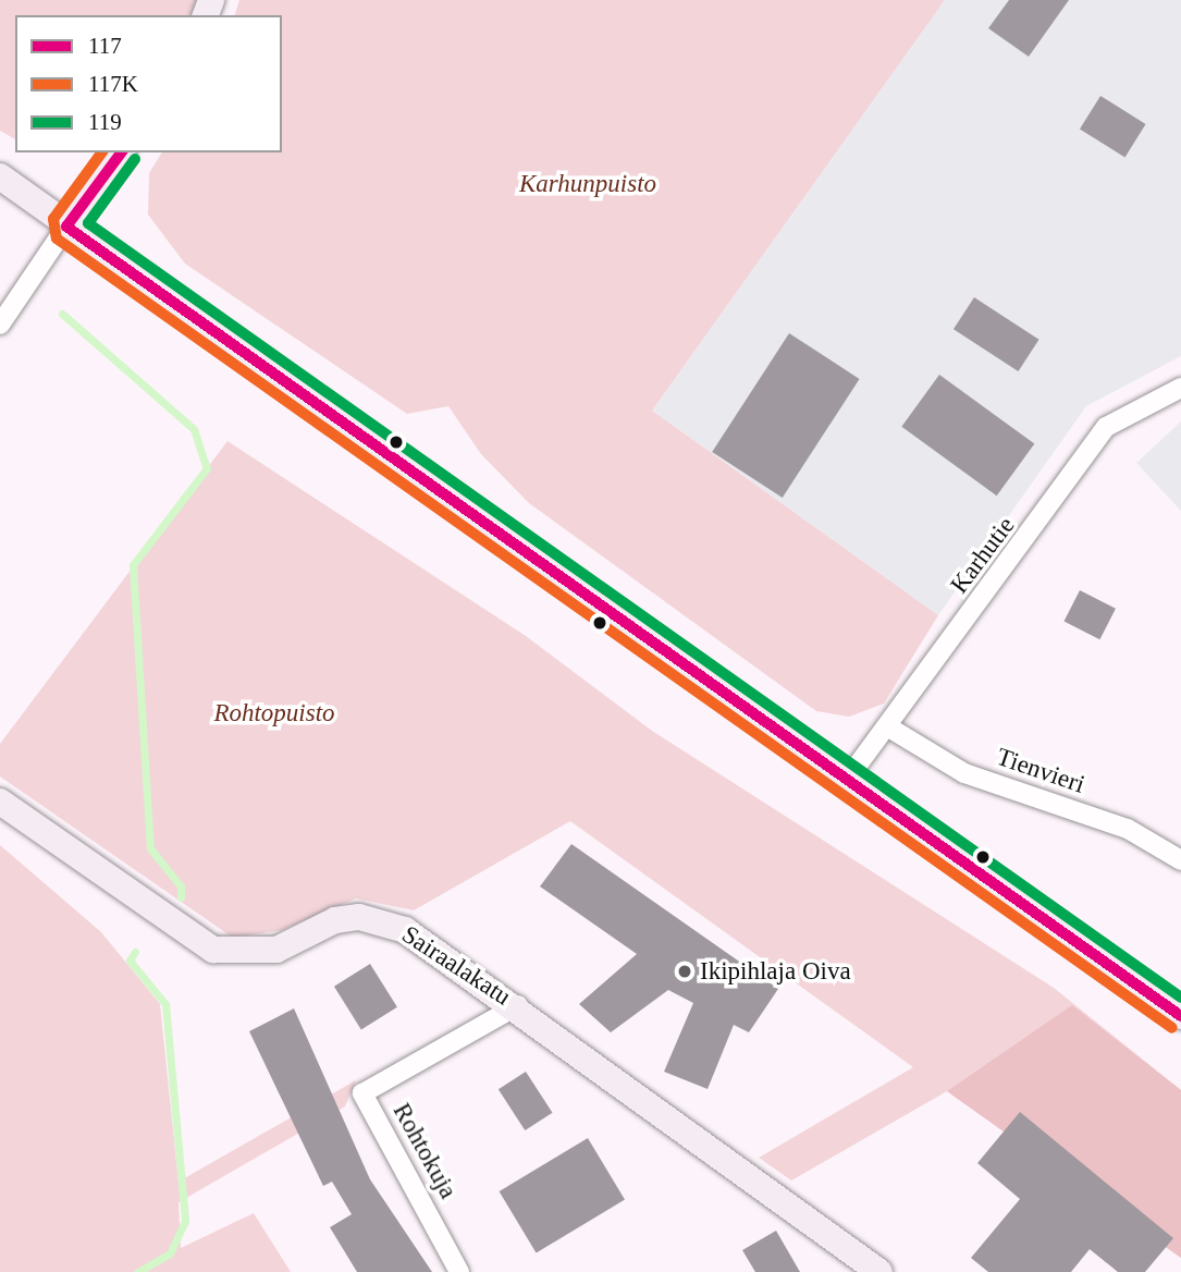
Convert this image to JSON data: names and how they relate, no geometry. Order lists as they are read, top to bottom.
{
  "streets": {
    "main road": ["Sairaalakatu"],
    "street": ["Karhutie", "Tienvieri", "Rohtokuja"]
  },
  "crossings": [
    ["Karhutie", "Tienvieri"],
    ["Sairaalakatu", "Rohtokuja"]
  ],
  "parks": ["Karhunpuisto", "Rohtopuisto"],
  "places": ["Ikipihlaja Oiva"],
  "lines": ["transit line 117", "transit line 117K", "transit line 119"],
  "legend": ["117", "117K", "119"]
}
